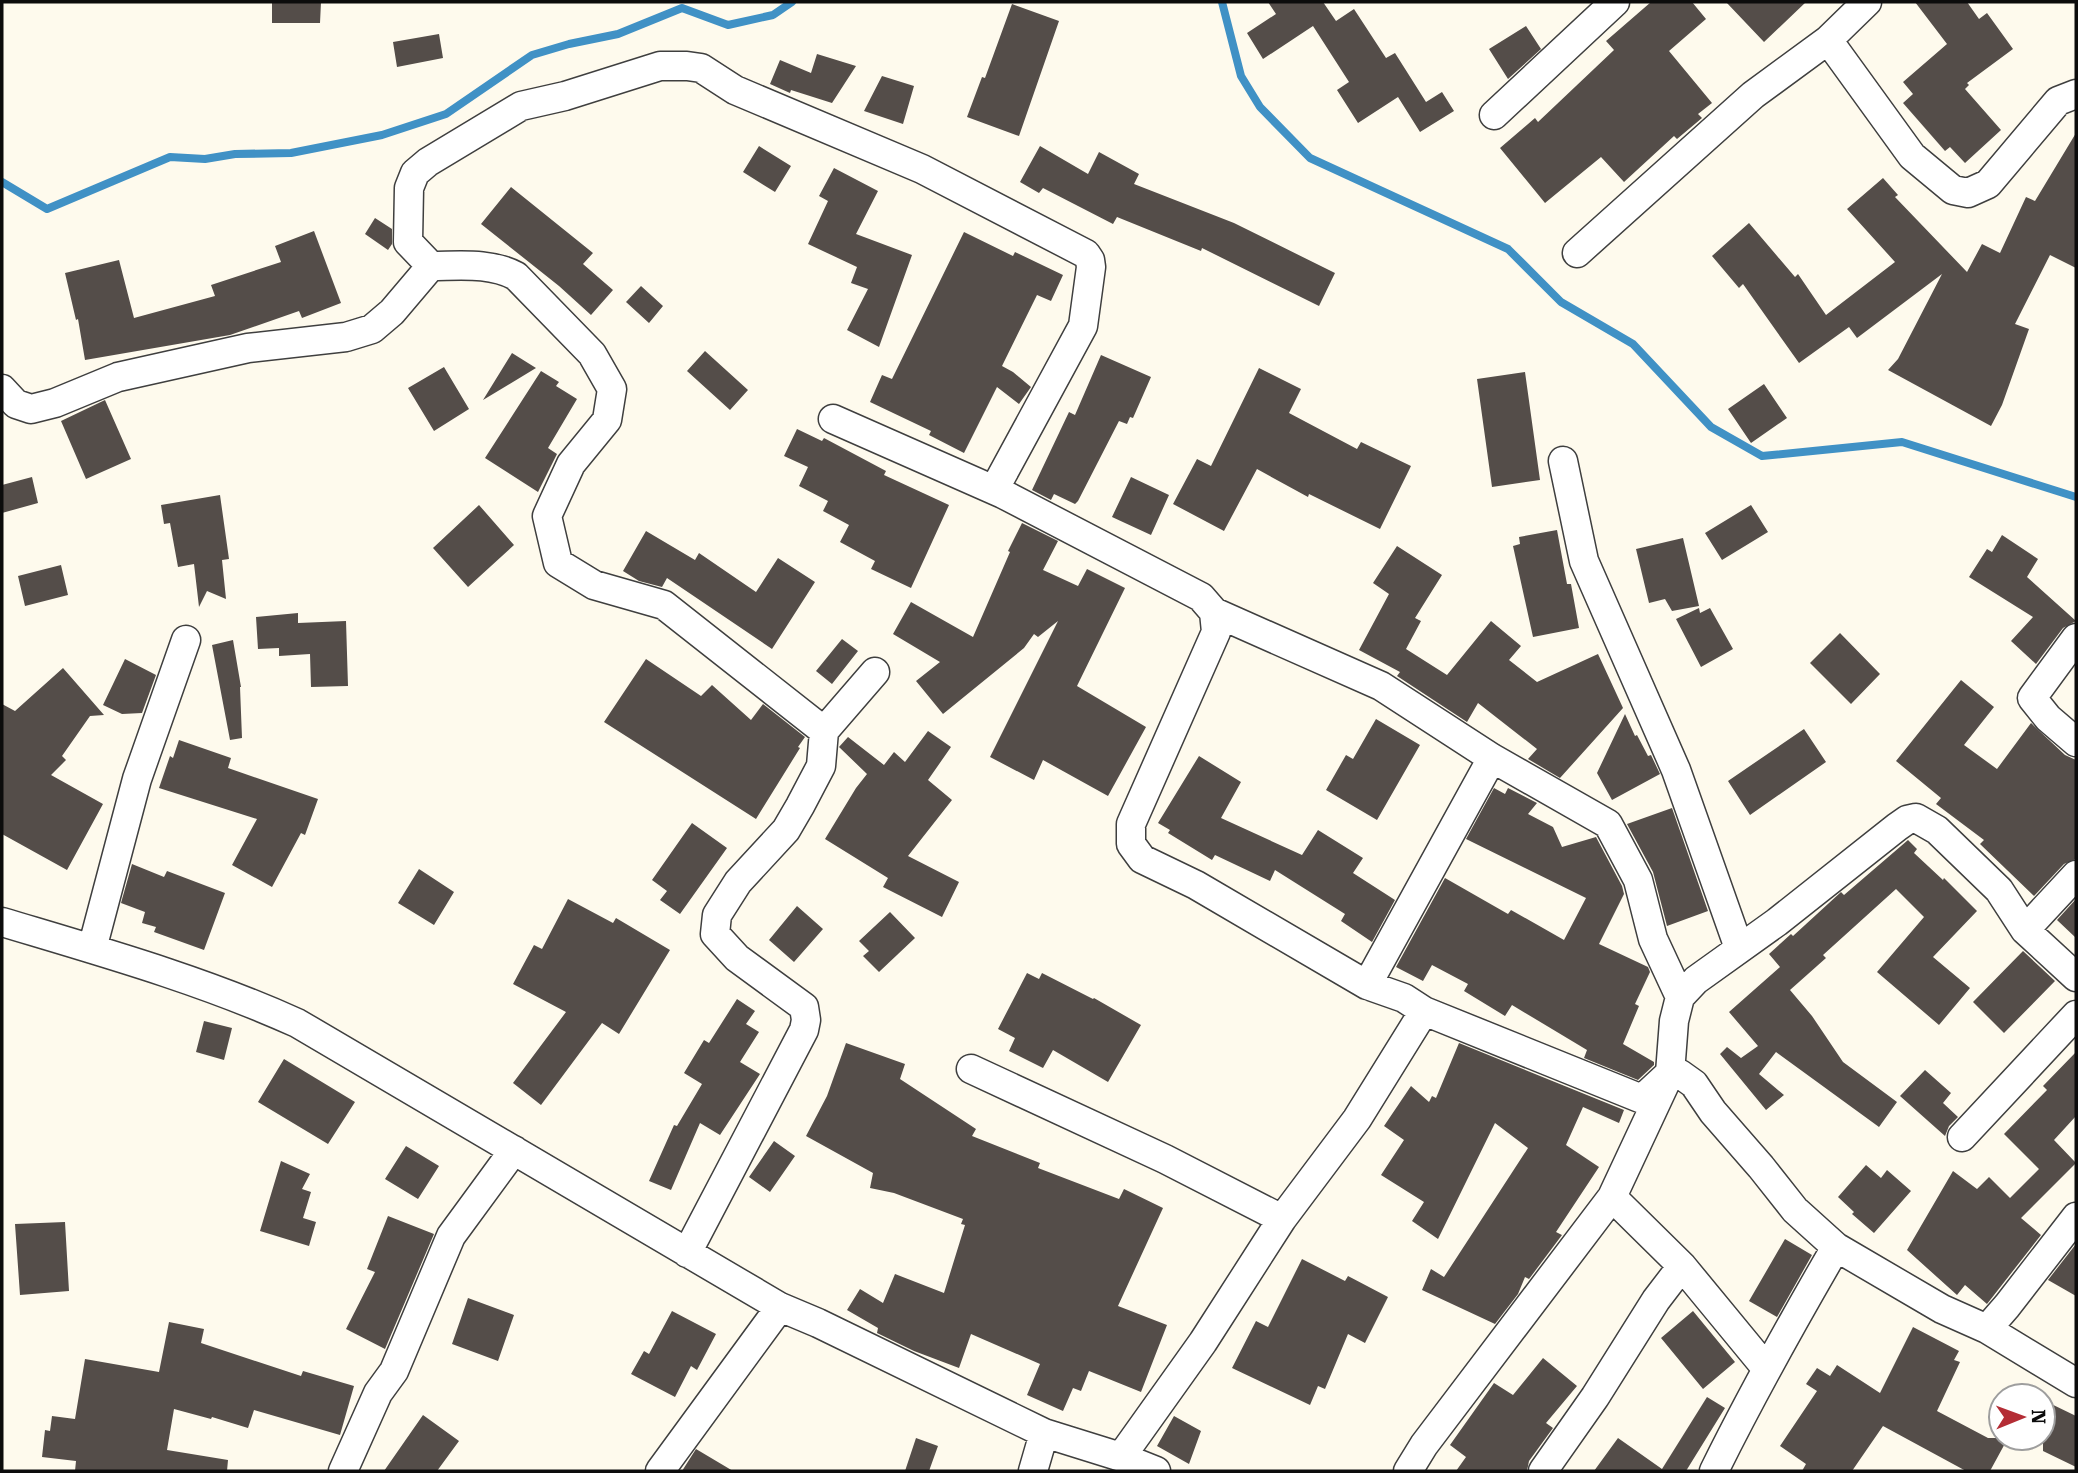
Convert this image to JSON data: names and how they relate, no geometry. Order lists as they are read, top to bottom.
{
  "north": "right"
}
